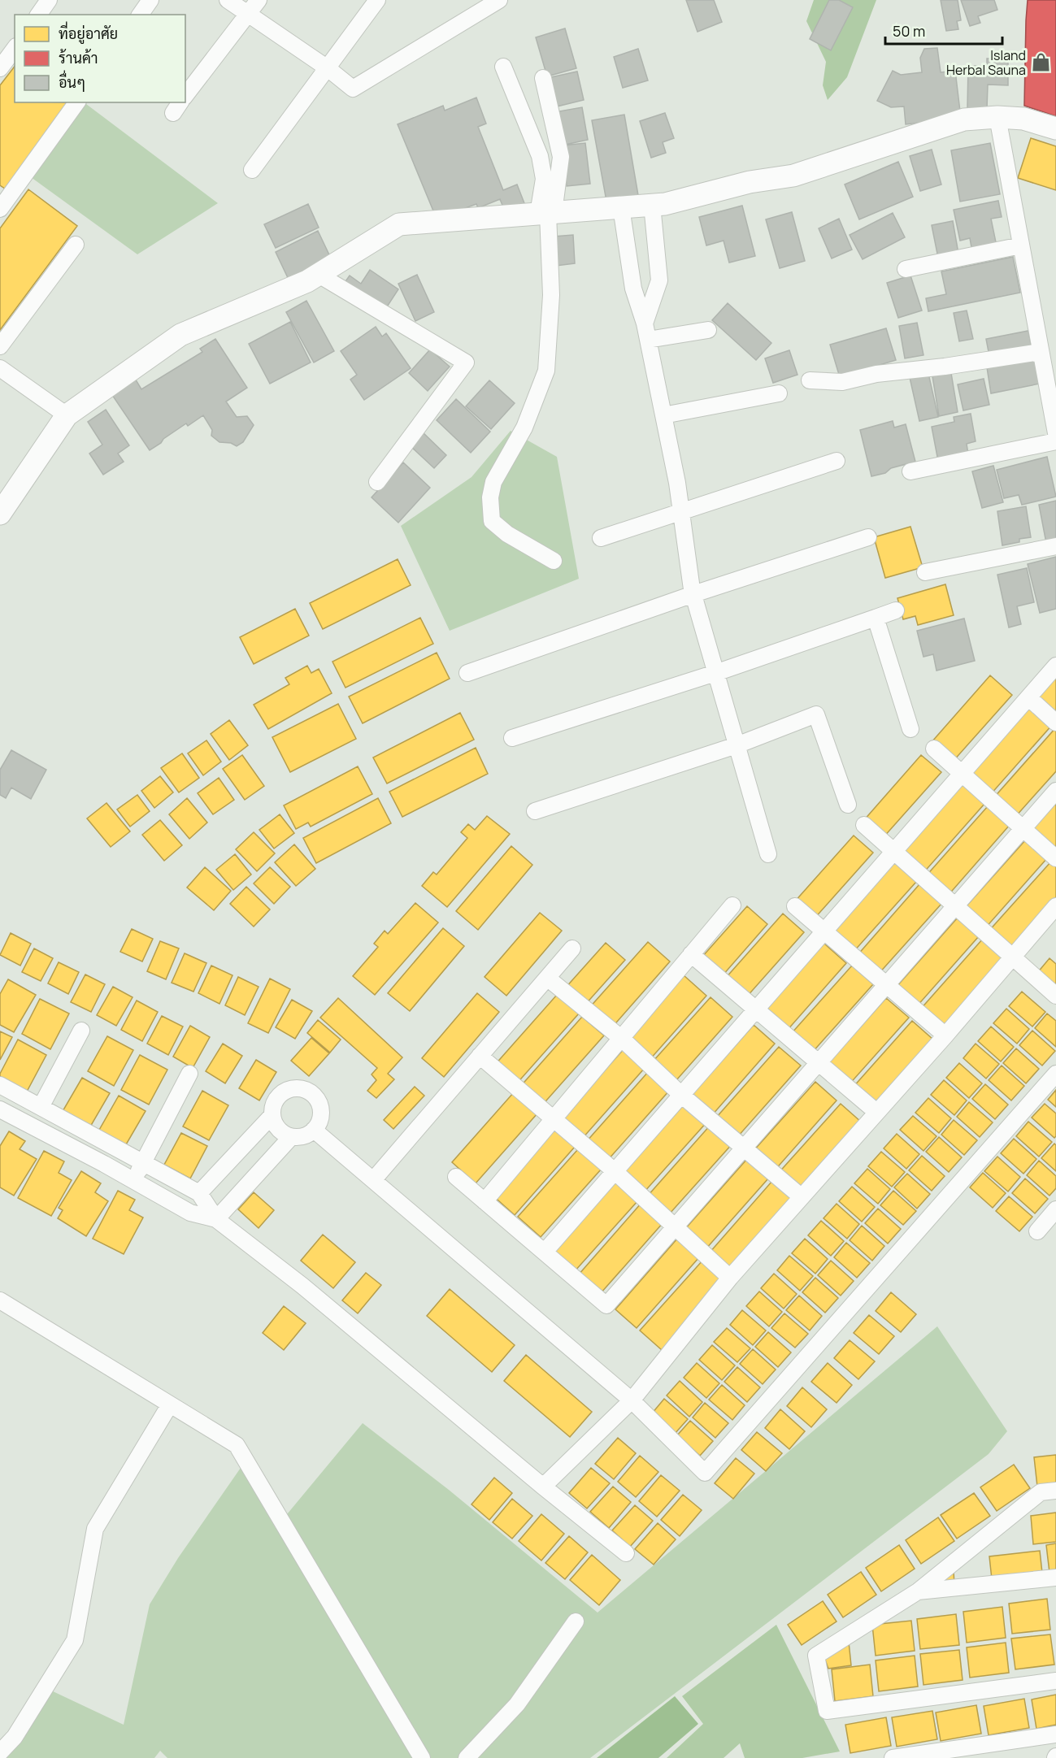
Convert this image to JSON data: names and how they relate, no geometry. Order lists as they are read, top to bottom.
{
  "places": {
    "shop": ["Island Herbal Sauna"]
  },
  "legend": ["ที่อยู่อาศัย", "ร้านค้า", "อื่นๆ"],
  "scale_bar": "50 m"
}
